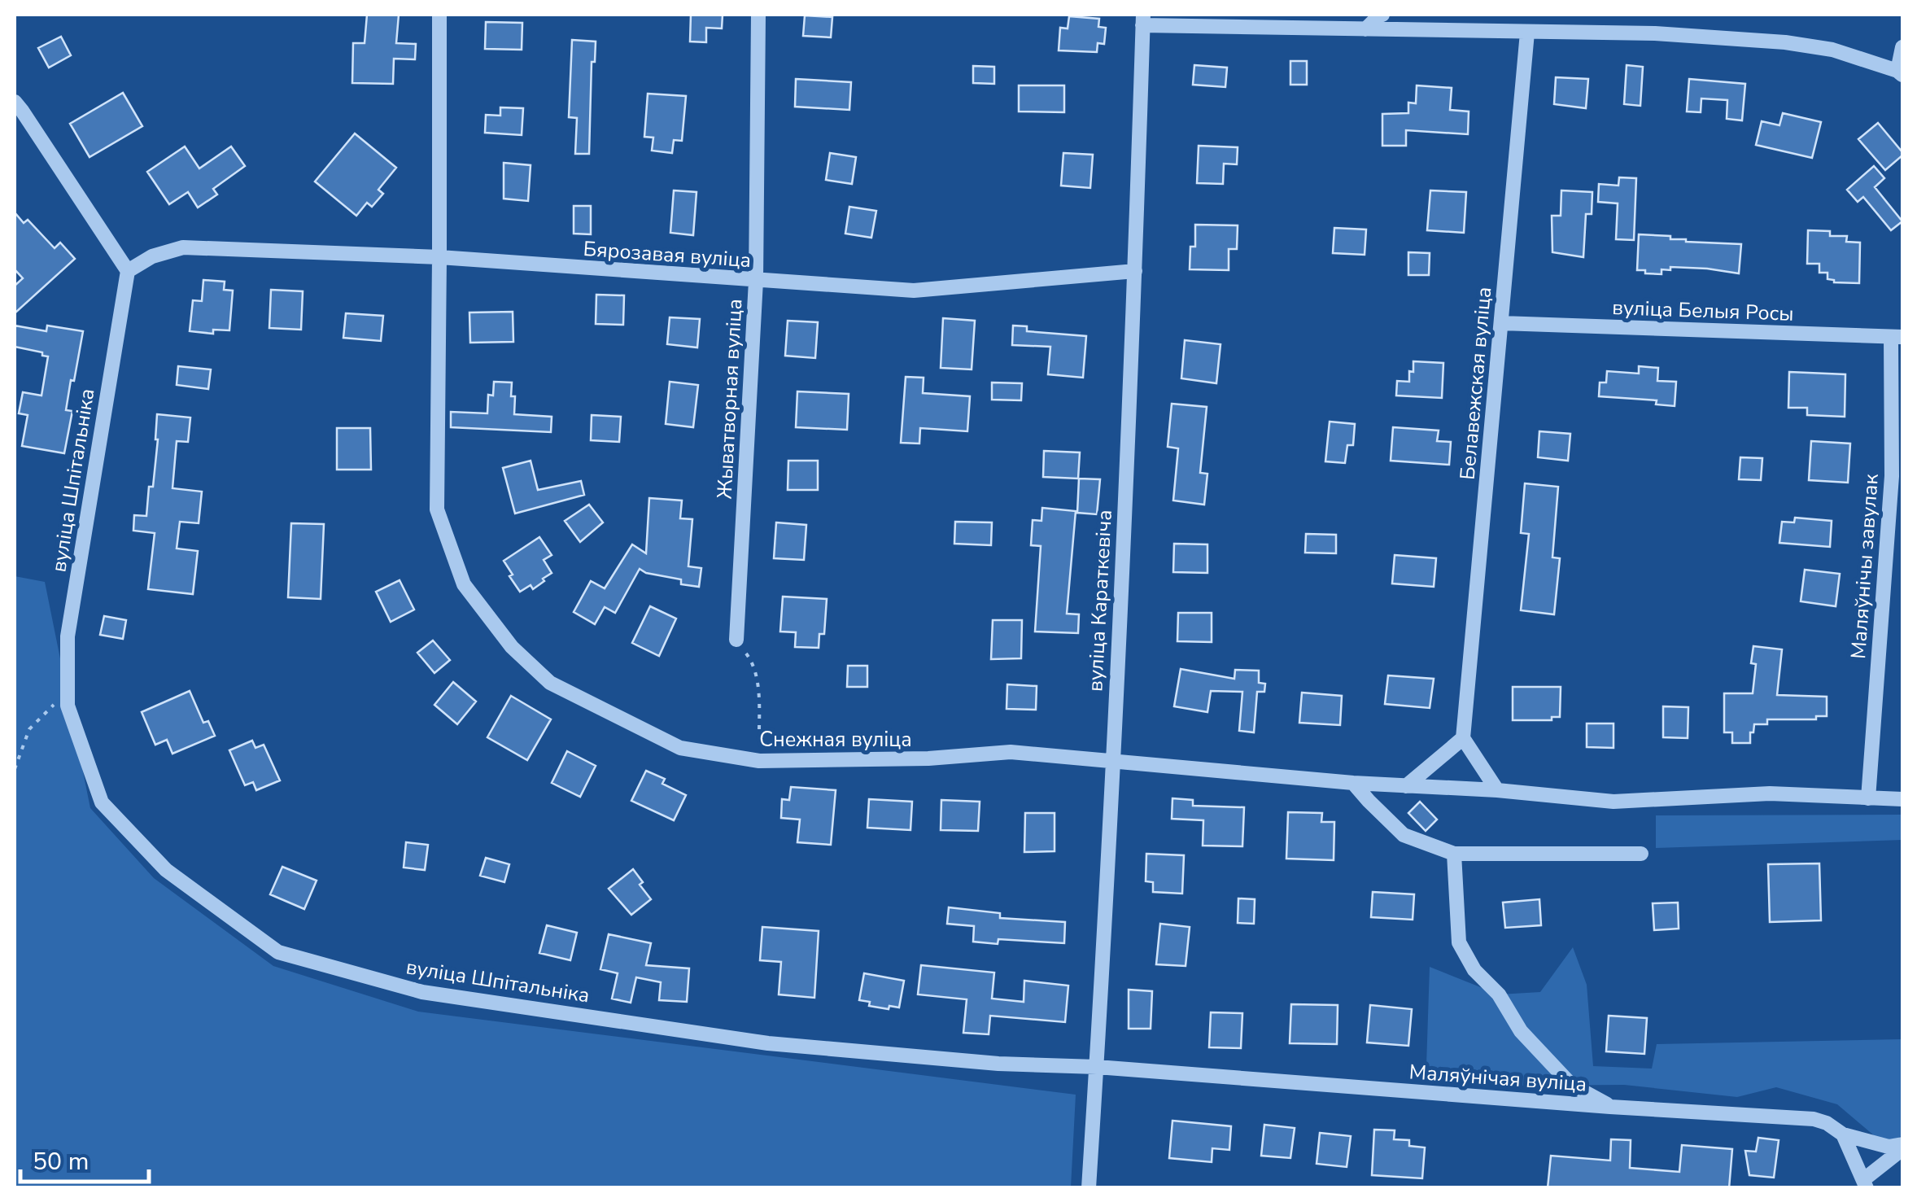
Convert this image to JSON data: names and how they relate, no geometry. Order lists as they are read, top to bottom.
{
  "streets": {
    "street": [
      "Бярозавая вуліца",
      "вуліца Белыя Росы",
      "Белавежская вуліца",
      "Жыватворная вуліца",
      "вуліца Шпітальніка",
      "Маляўнічы завулак",
      "вуліца Караткевіча",
      "Снежная вуліца",
      "Маляўнічая вуліца"
    ]
  },
  "crossings": [
    ["Бярозавая вуліца", "Жыватворная вуліца"],
    ["Бярозавая вуліца", "вуліца Шпітальніка"],
    ["Бярозавая вуліца", "вуліца Караткевіча"],
    ["Бярозавая вуліца", "Снежная вуліца"],
    ["вуліца Белыя Росы", "Белавежская вуліца"],
    ["вуліца Белыя Росы", "Маляўнічы завулак"],
    ["вуліца Шпітальніка", "вуліца Караткевіча"],
    ["вуліца Шпітальніка", "Маляўнічая вуліца"],
    ["вуліца Караткевіча", "Снежная вуліца"],
    ["вуліца Караткевіча", "Маляўнічая вуліца"]
  ],
  "scale_bar": "50 m"
}
